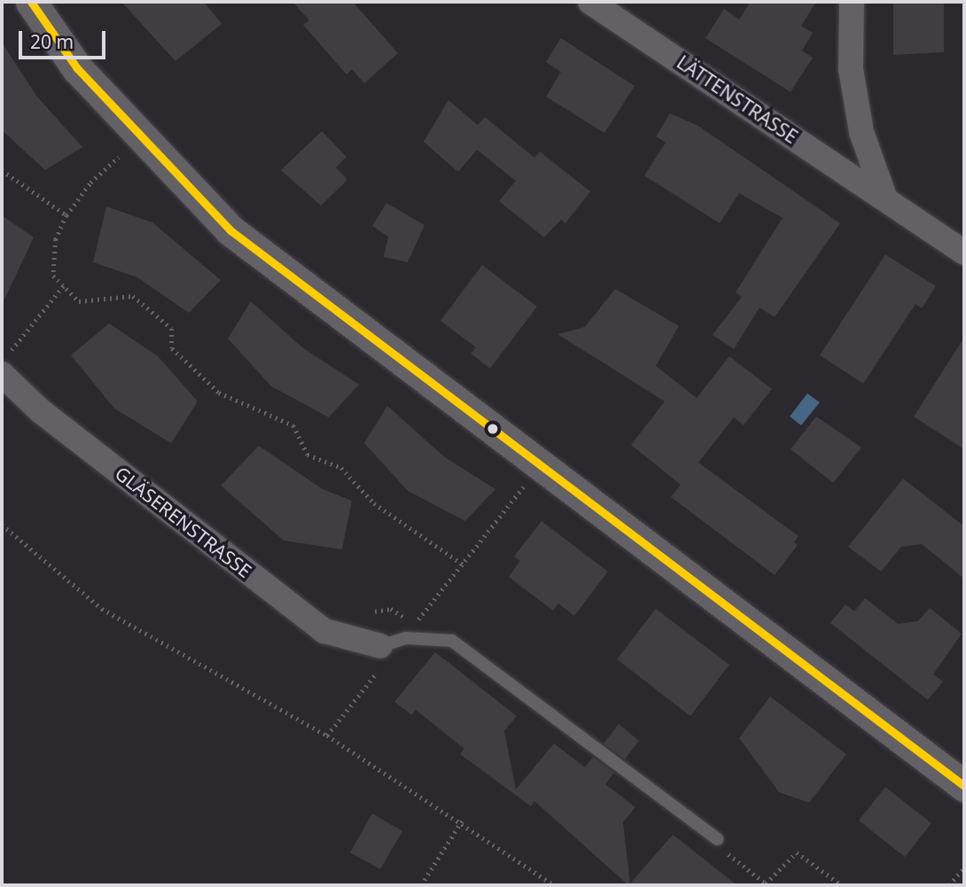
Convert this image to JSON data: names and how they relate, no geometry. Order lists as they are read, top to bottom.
{
  "streets": {
    "street": ["LÄTTENSTRASSE", "GLÄSERENSTRASSE"]
  },
  "scale_bar": "20 m"
}
